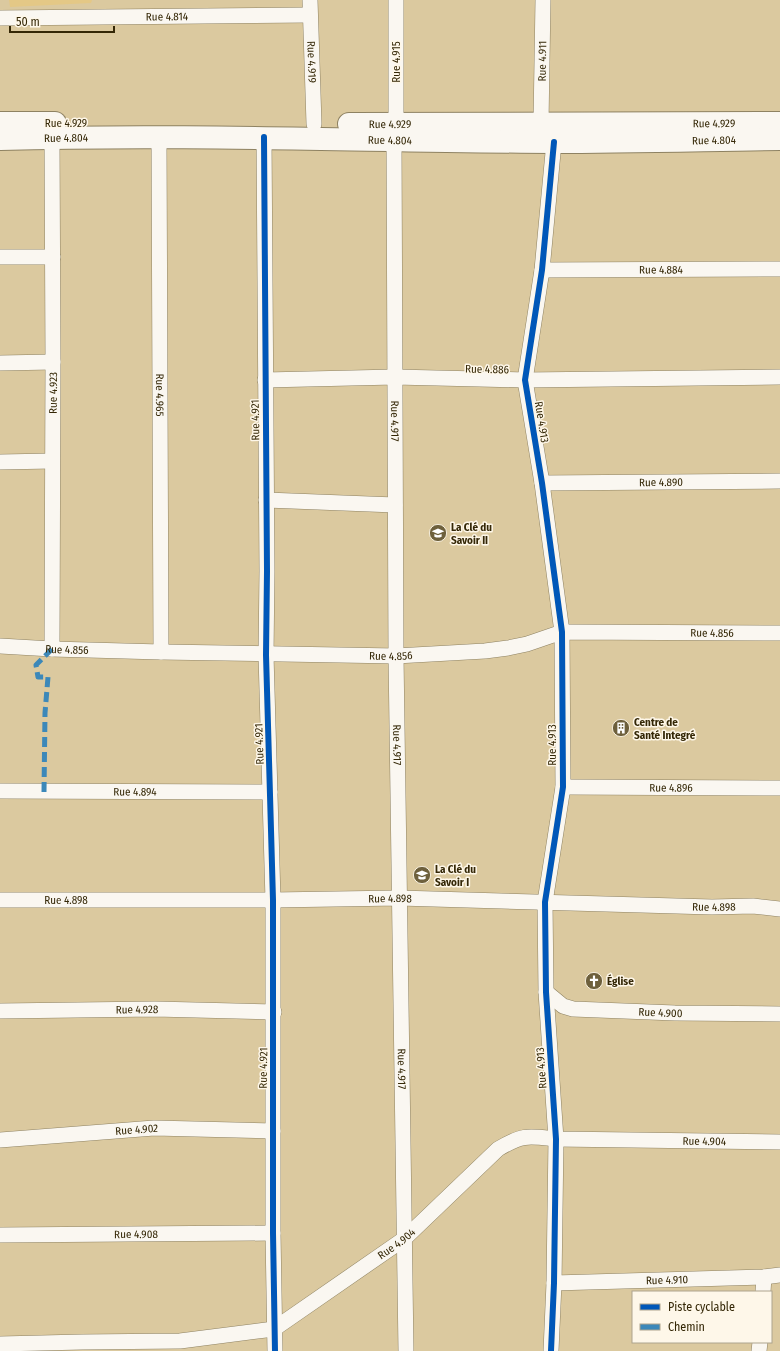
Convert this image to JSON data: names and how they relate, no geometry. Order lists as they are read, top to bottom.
{
  "streets": {
    "main road": ["Rue 4.929", "Rue 4.804"],
    "street": [
      "Rue 4.814",
      "Rue 4.911",
      "Rue 4.919",
      "Rue 4.915",
      "Rue 4.884",
      "Rue 4.886",
      "Rue 4.923",
      "Rue 4.965",
      "Rue 4.921",
      "Rue 4.917",
      "Rue 4.913",
      "Rue 4.890",
      "Rue 4.856",
      "Rue 4.896",
      "Rue 4.894",
      "Rue 4.898",
      "Rue 4.928",
      "Rue 4.900",
      "Rue 4.902",
      "Rue 4.904",
      "Rue 4.908",
      "Rue 4.910"
    ]
  },
  "crossings": [
    ["Rue 4.814", "Rue 4.919"],
    ["Rue 4.911", "Rue 4.929"],
    ["Rue 4.919", "Rue 4.929"],
    ["Rue 4.915", "Rue 4.929"],
    ["Rue 4.915", "Rue 4.804"],
    ["Rue 4.915", "Rue 4.917"],
    ["Rue 4.929", "Rue 4.804"],
    ["Rue 4.929", "Rue 4.917"],
    ["Rue 4.804", "Rue 4.923"],
    ["Rue 4.804", "Rue 4.965"],
    ["Rue 4.804", "Rue 4.921"],
    ["Rue 4.804", "Rue 4.917"],
    ["Rue 4.804", "Rue 4.913"],
    ["Rue 4.884", "Rue 4.913"],
    ["Rue 4.886", "Rue 4.921"],
    ["Rue 4.886", "Rue 4.917"],
    ["Rue 4.886", "Rue 4.913"],
    ["Rue 4.923", "Rue 4.856"],
    ["Rue 4.965", "Rue 4.856"],
    ["Rue 4.921", "Rue 4.856"],
    ["Rue 4.921", "Rue 4.894"],
    ["Rue 4.921", "Rue 4.898"],
    ["Rue 4.921", "Rue 4.928"],
    ["Rue 4.921", "Rue 4.902"],
    ["Rue 4.921", "Rue 4.904"],
    ["Rue 4.921", "Rue 4.908"],
    ["Rue 4.917", "Rue 4.856"],
    ["Rue 4.917", "Rue 4.898"],
    ["Rue 4.917", "Rue 4.904"],
    ["Rue 4.913", "Rue 4.890"],
    ["Rue 4.913", "Rue 4.856"],
    ["Rue 4.913", "Rue 4.896"],
    ["Rue 4.913", "Rue 4.898"],
    ["Rue 4.913", "Rue 4.900"],
    ["Rue 4.913", "Rue 4.904"],
    ["Rue 4.913", "Rue 4.910"]
  ],
  "places": {
    "school or university": ["La Clé du Savoir II", "La Clé du Savoir I"],
    "building": ["Centre de Santé Integré"],
    "church": ["Église"]
  },
  "legend": ["Piste cyclable", "Chemin"],
  "scale_bar": "50 m"
}
